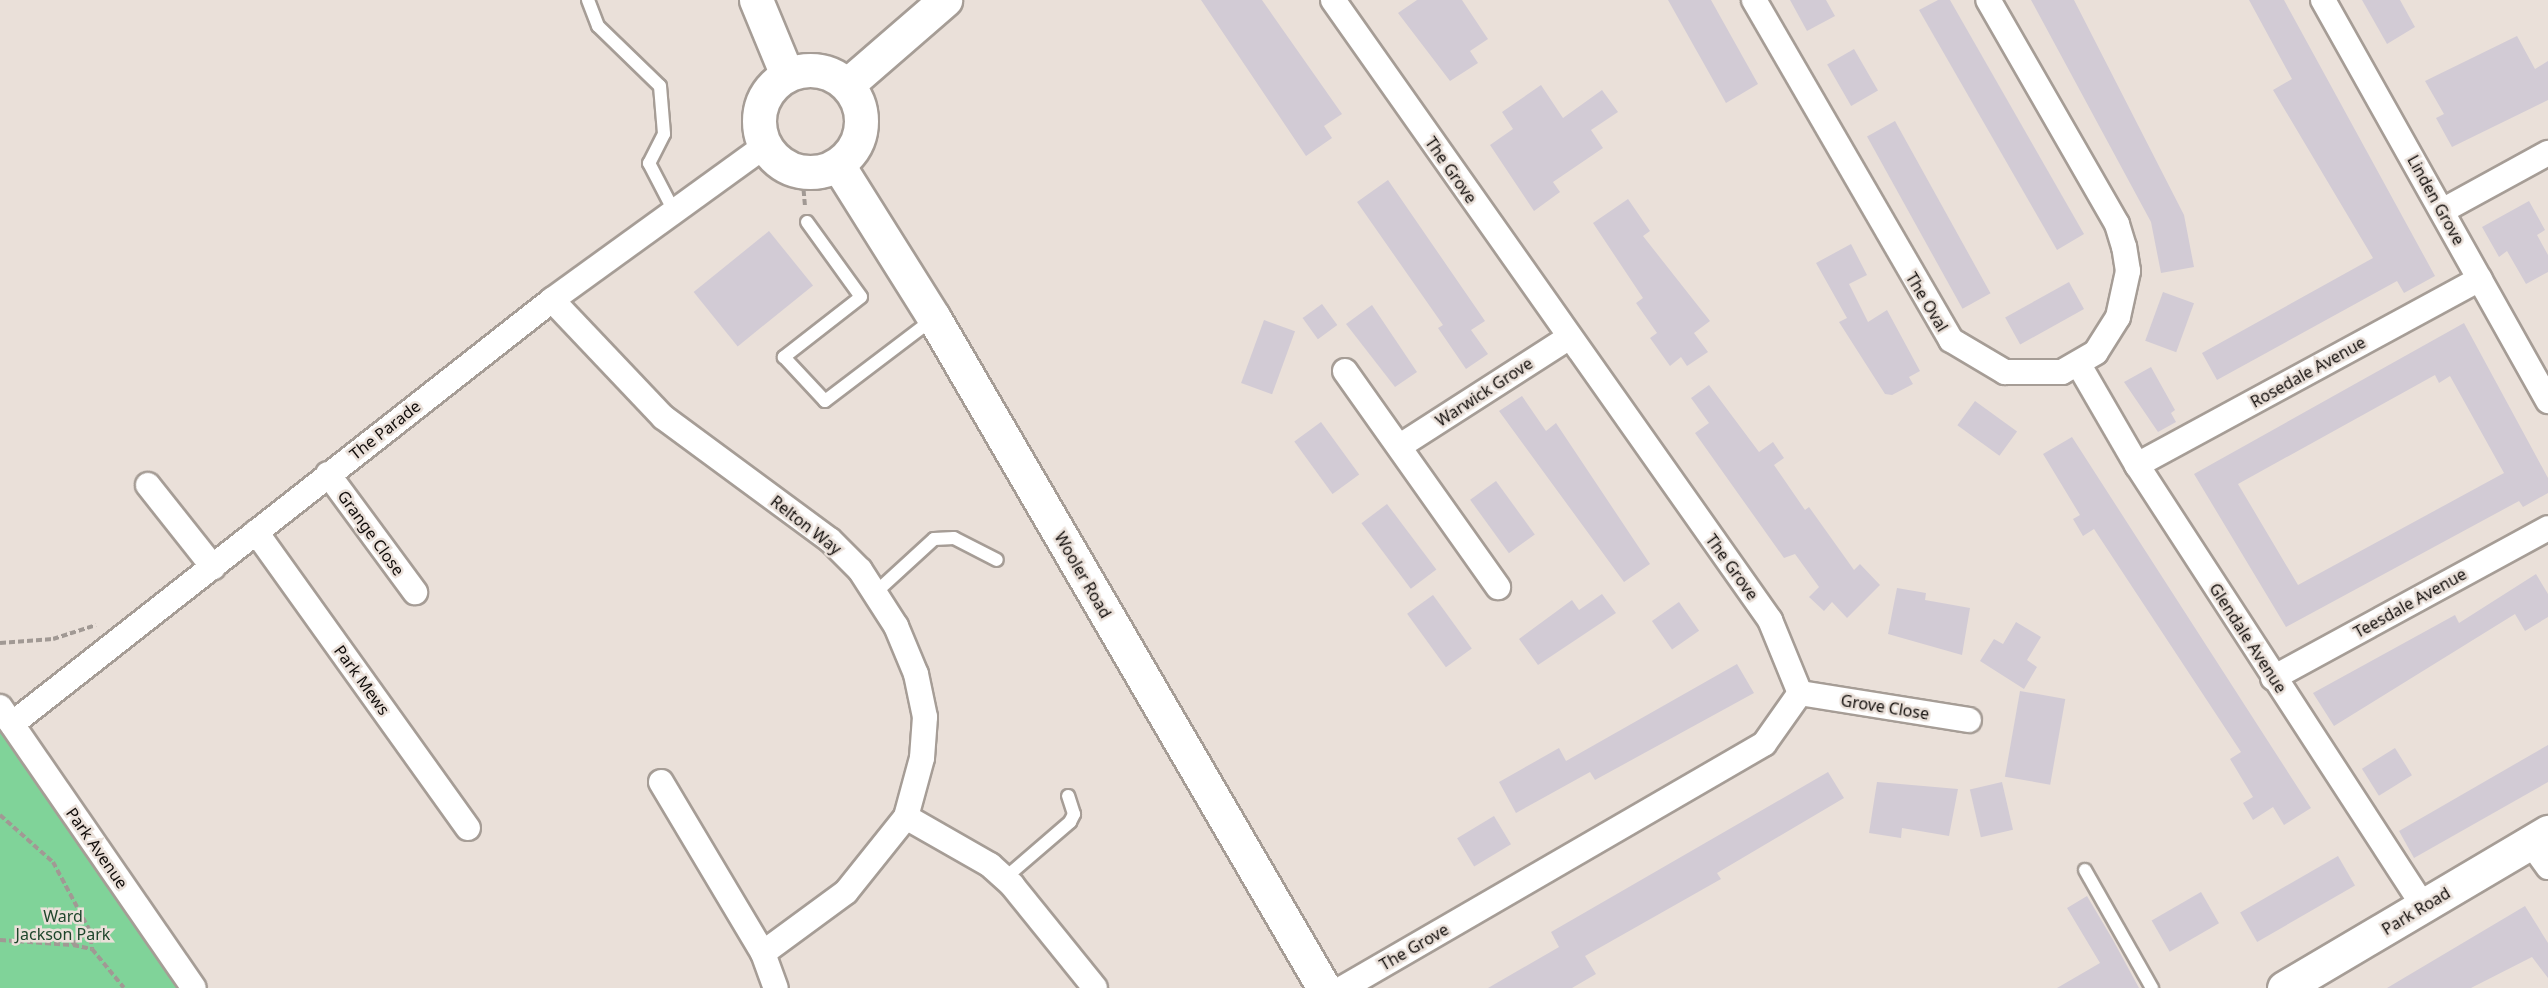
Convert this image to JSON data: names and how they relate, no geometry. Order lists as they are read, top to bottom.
{
  "streets": {
    "street": [
      "The Grove",
      "Linden Grove",
      "The Oval",
      "Rosedale Avenue",
      "Warwick Grove",
      "The Parade",
      "Relton Way",
      "Grange Close",
      "Wooler Road",
      "Teesdale Avenue",
      "Glendale Avenue",
      "Park Mews",
      "Grove Close",
      "Park Avenue",
      "Park Road"
    ]
  },
  "crossings": [
    ["The Grove", "Warwick Grove"],
    ["The Grove", "Grove Close"],
    ["Linden Grove", "Rosedale Avenue"],
    ["The Oval", "Glendale Avenue"],
    ["Rosedale Avenue", "Glendale Avenue"],
    ["The Parade", "Relton Way"],
    ["The Parade", "Grange Close"],
    ["The Parade", "Wooler Road"],
    ["The Parade", "Park Mews"],
    ["The Parade", "Park Avenue"],
    ["Teesdale Avenue", "Glendale Avenue"],
    ["Glendale Avenue", "Park Road"]
  ],
  "parks": ["Ward Jackson Park"]
}
